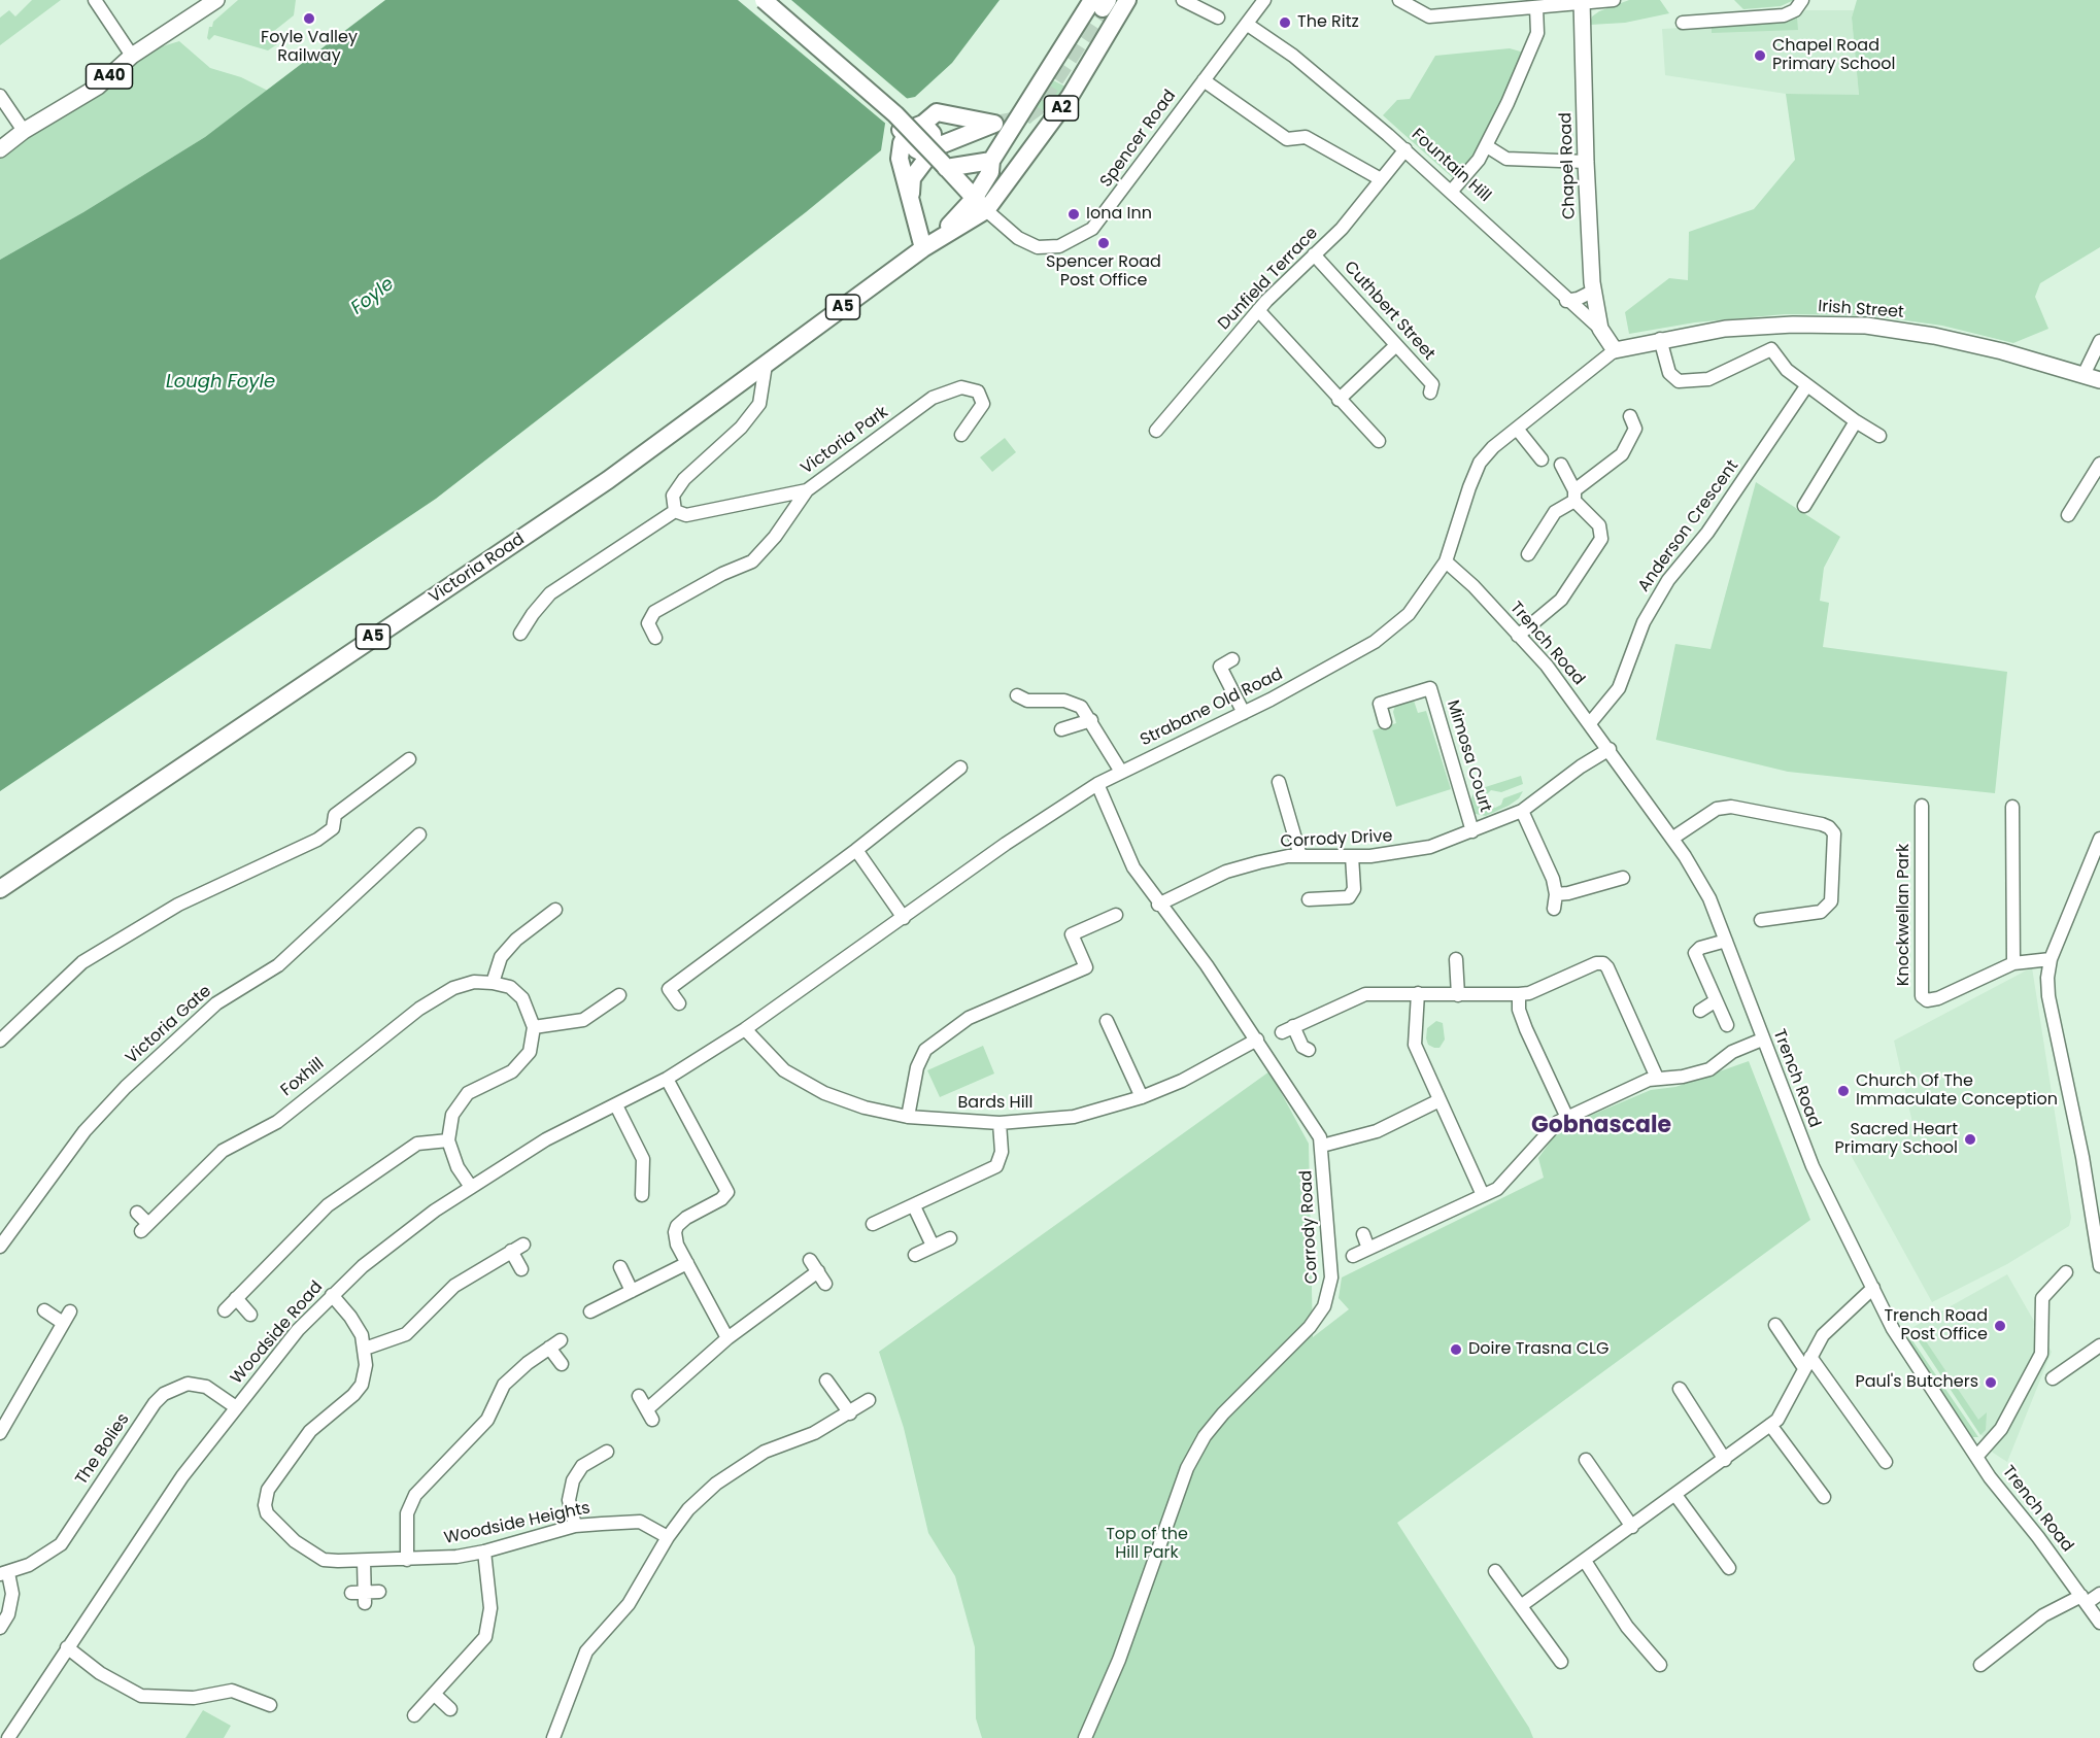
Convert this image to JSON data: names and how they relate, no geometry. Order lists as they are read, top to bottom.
{
  "streets": {
    "highway": ["A2", "A5", "Victoria Road"],
    "main road": [
      "A40",
      "Fountain Hill",
      "Chapel Road",
      "Irish Street"
    ],
    "street": [
      "Spencer Road",
      "Dunfield Terrace",
      "Cuthbert Street",
      "Victoria Park",
      "Anderson Crescent",
      "Trench Road",
      "Strabane Old Road",
      "Mimosa Court",
      "Corrody Drive",
      "Knockwellan Park",
      "Victoria Gate",
      "Foxhill",
      "Bards Hill",
      "Corrody Road",
      "Woodside Road",
      "The Bolies",
      "Woodside Heights"
    ]
  },
  "crossings": [
    ["A2", "Spencer Road"],
    ["A2", "Victoria Road"],
    ["Spencer Road", "Fountain Hill"],
    ["Spencer Road", "Victoria Road"],
    ["Fountain Hill", "Chapel Road"],
    ["Fountain Hill", "Dunfield Terrace"],
    ["Fountain Hill", "Irish Street"],
    ["Fountain Hill", "Strabane Old Road"],
    ["Dunfield Terrace", "Cuthbert Street"],
    ["Irish Street", "Strabane Old Road"],
    ["Anderson Crescent", "Trench Road"],
    ["Trench Road", "Strabane Old Road"],
    ["Trench Road", "Corrody Drive"],
    ["Strabane Old Road", "Bards Hill"],
    ["Strabane Old Road", "Corrody Road"],
    ["Strabane Old Road", "Woodside Road"],
    ["Mimosa Court", "Corrody Drive"],
    ["Corrody Drive", "Corrody Road"],
    ["Bards Hill", "Corrody Road"],
    ["Bards Hill", "Woodside Road"],
    ["Woodside Road", "The Bolies"],
    ["Woodside Road", "Woodside Heights"]
  ],
  "districts": ["Gobnascale"],
  "water": ["Foyle", "Lough Foyle"],
  "parks": ["Top of the Hill Park"],
  "places": [
    "Foyle Valley Railway",
    "The Ritz",
    "Chapel Road Primary School",
    "Iona Inn",
    "Spencer Road Post Office",
    "Church Of The Immaculate Conception",
    "Sacred Heart Primary School",
    "Trench Road Post Office",
    "Doire Trasna CLG",
    "Paul's Butchers"
  ]
}
